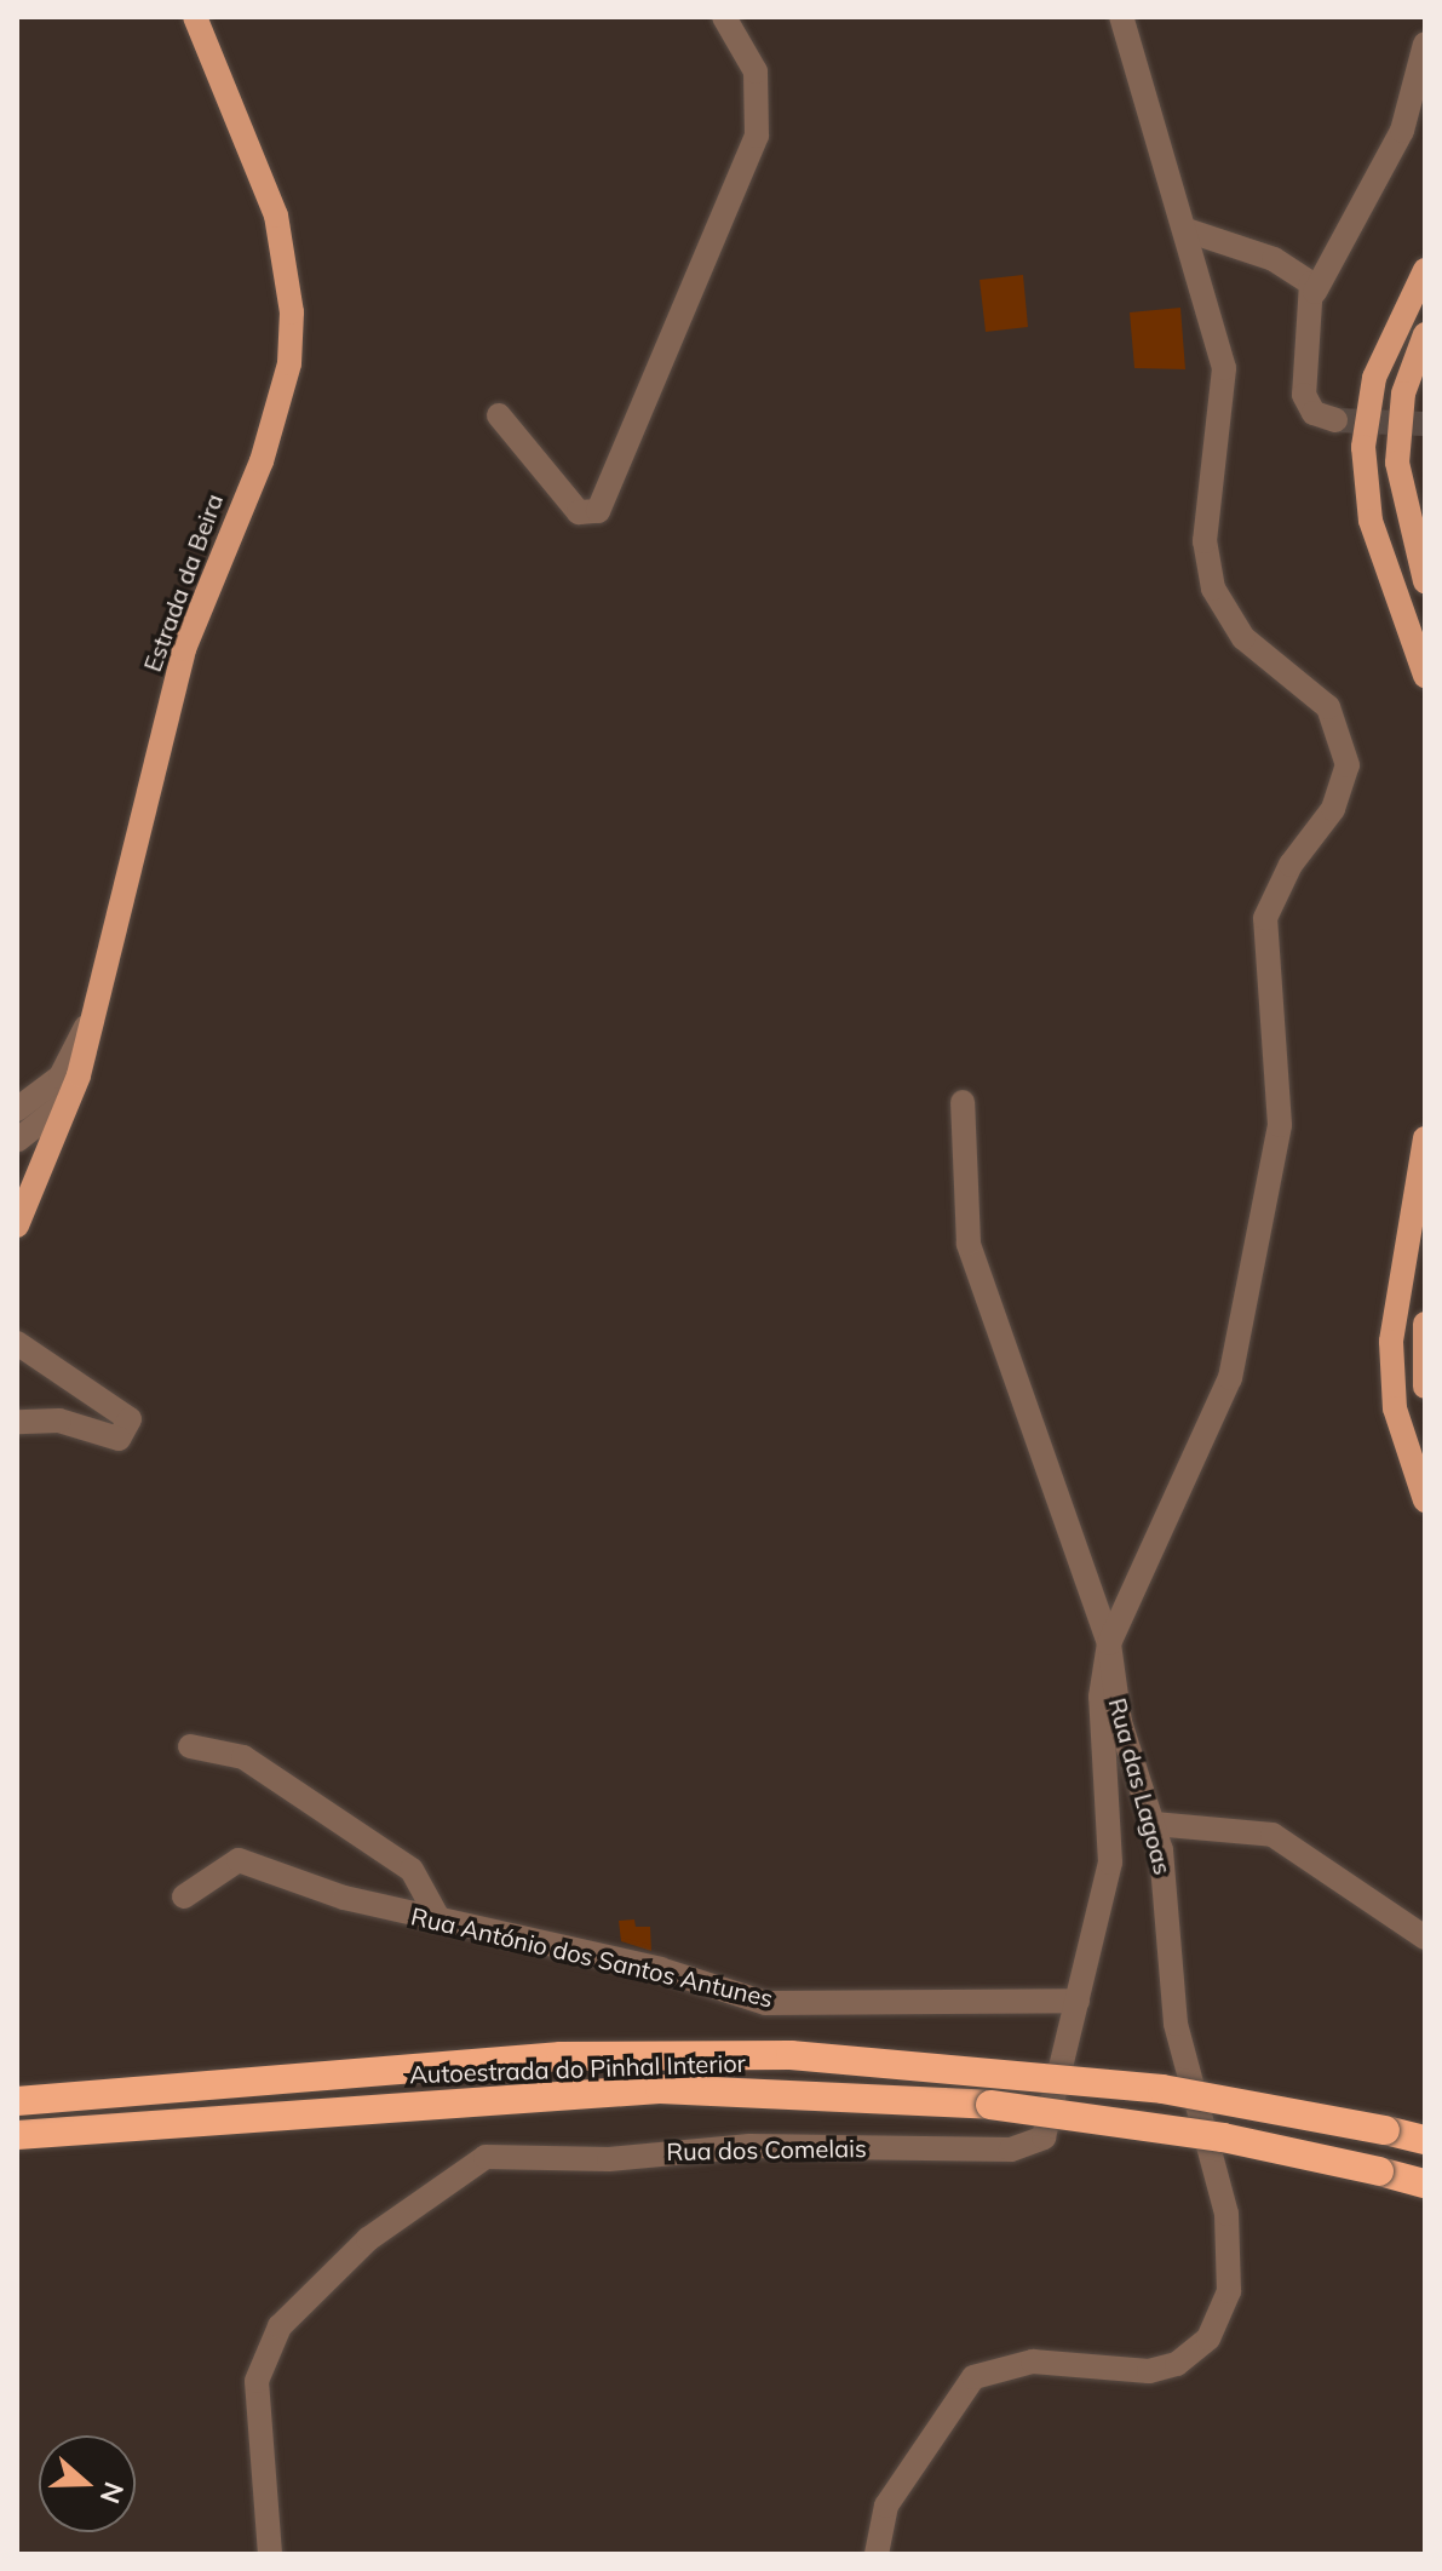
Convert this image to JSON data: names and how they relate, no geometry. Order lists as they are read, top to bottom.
{
  "streets": {
    "highway": ["Autoestrada do Pinhal Interior"],
    "main road": ["Estrada da Beira"],
    "street": ["Rua das Lagoas", "Rua António dos Santos Antunes", "Rua dos Comelais"]
  },
  "crossings": [
    ["Rua das Lagoas", "Rua dos Comelais"],
    ["Rua António dos Santos Antunes", "Rua dos Comelais"]
  ],
  "north": "right"
}
